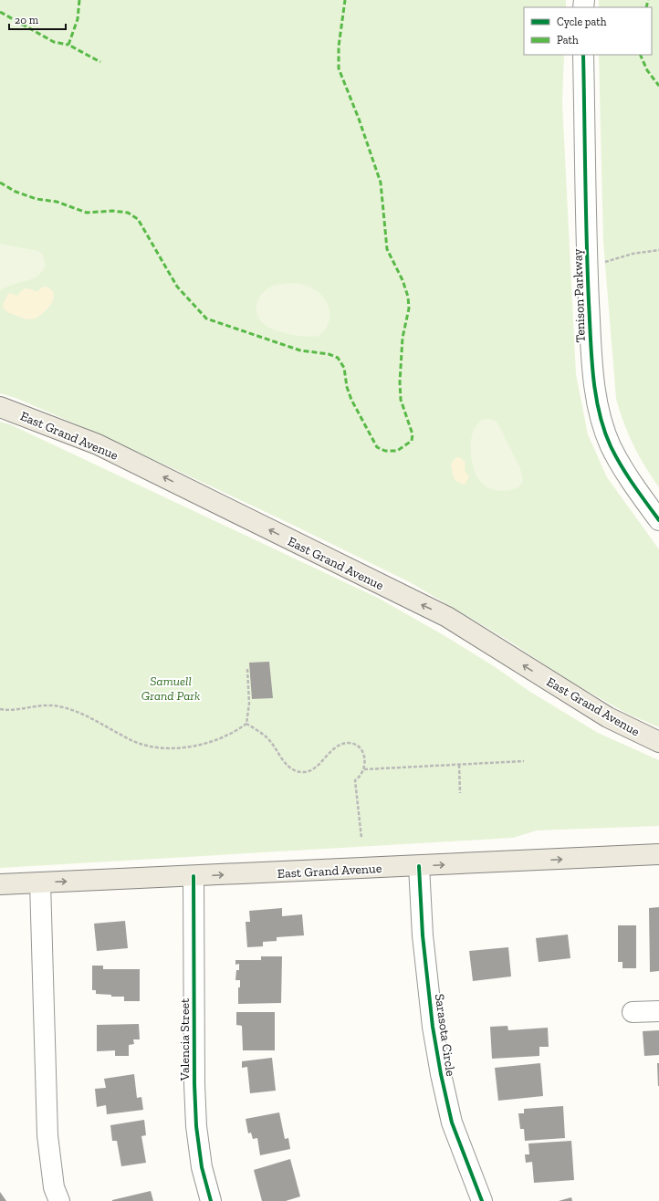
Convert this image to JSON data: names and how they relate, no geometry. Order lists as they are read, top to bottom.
{
  "streets": {
    "main road": ["East Grand Avenue"],
    "street": ["Tenison Parkway", "Sarasota Circle", "Valencia Street"]
  },
  "crossings": [
    ["East Grand Avenue", "Sarasota Circle"],
    ["East Grand Avenue", "Valencia Street"]
  ],
  "parks": ["Samuell Grand Park"],
  "legend": ["Cycle path", "Path"],
  "scale_bar": "20 m"
}
